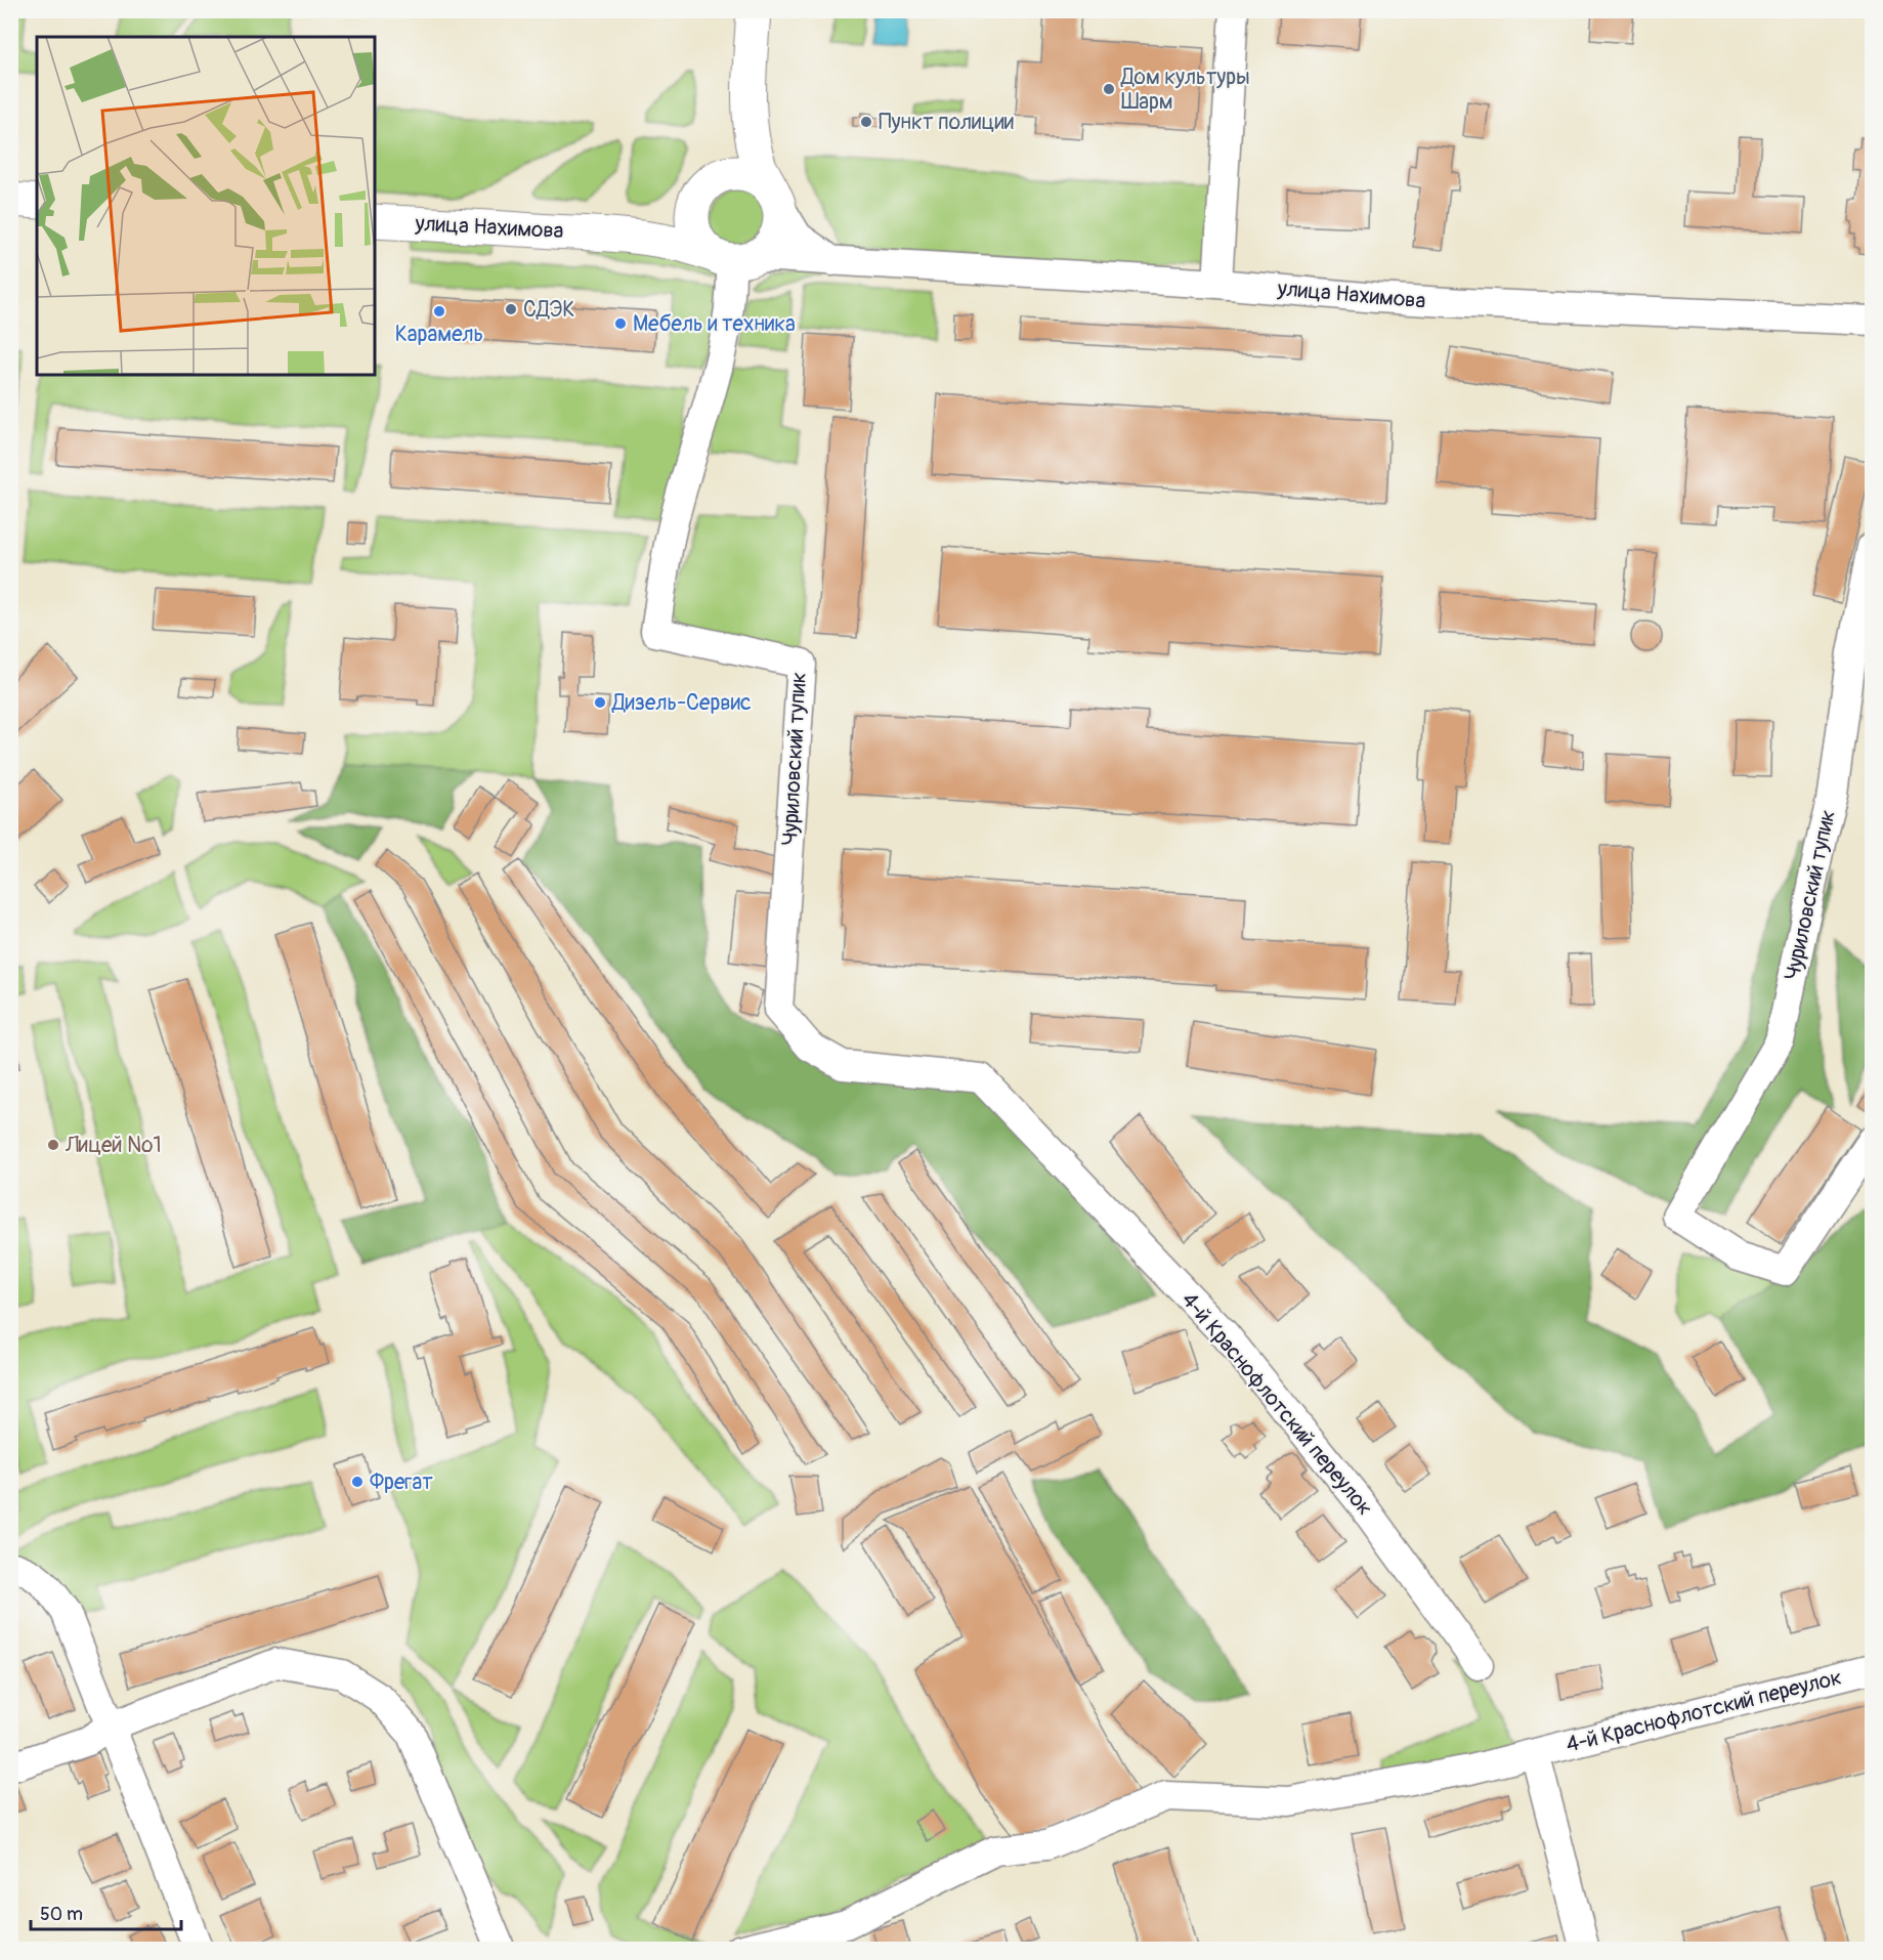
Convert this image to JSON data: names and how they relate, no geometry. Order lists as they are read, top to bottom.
{
  "streets": {
    "main road": ["улица Нахимова"],
    "street": ["Чуриловский тупик", "4-й Краснофлотский переулок"]
  },
  "crossings": [
    ["улица Нахимова", "Чуриловский тупик"],
    ["Чуриловский тупик", "4-й Краснофлотский переулок"]
  ],
  "places": [
    "Дом культуры Шарм",
    "Пункт полиции",
    "СДЭК",
    "Карамель",
    "Мебель и техника",
    "Дизель-Сервис",
    "Лицей №1",
    "Фрегат"
  ],
  "scale_bar": "50 m"
}
